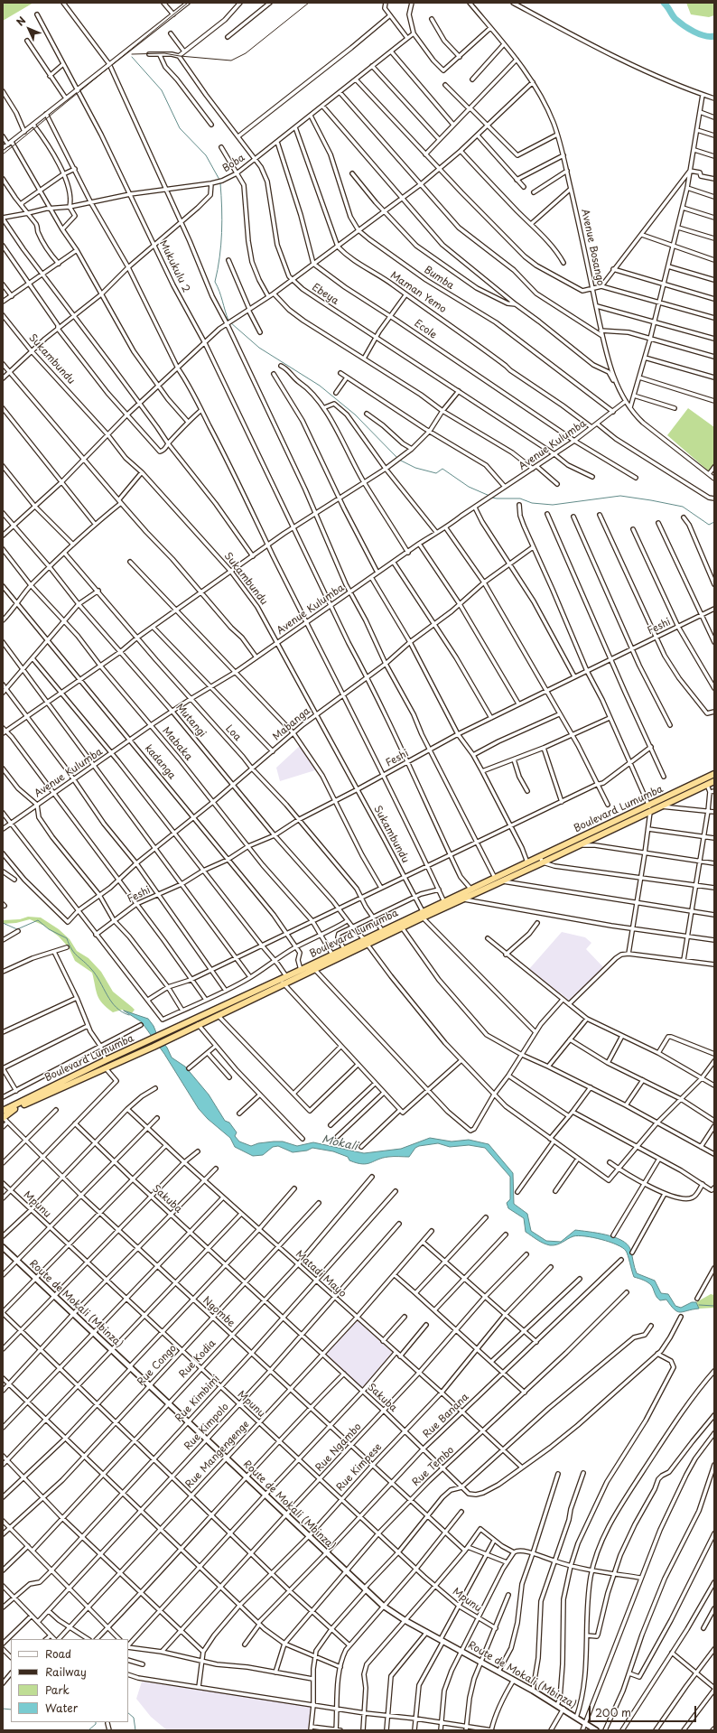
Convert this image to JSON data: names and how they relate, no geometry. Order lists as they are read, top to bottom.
{
  "streets": {
    "highway": ["Boulevard Lumumba"],
    "street": [
      "Boba",
      "Avenue Bosango",
      "Mukukulu 2",
      "Bumba",
      "Maman Yemo",
      "Ebeya",
      "Ecole",
      "Sukambundu",
      "Avenue Kulumba",
      "Feshi",
      "Mutangi",
      "Mabanga",
      "Loa",
      "Mabaka",
      "kadanga",
      "Sakuba",
      "Mpunu",
      "Matadi Mayo",
      "Route de Mokali (Mbinza)",
      "Ngombe",
      "Rue Kodia",
      "Rue Congo",
      "Rue Kimbimi",
      "Rue Banana",
      "Rue Kimpolo",
      "Rue Ngambo",
      "Rue Mangengenge",
      "Rue Tembo",
      "Rue Kimpese"
    ]
  },
  "crossings": [
    ["Boba", "Mukukulu 2"],
    ["Boba", "Bumba"],
    ["Boba", "Maman Yemo"],
    ["Boba", "Ebeya"],
    ["Avenue Bosango", "Avenue Kulumba"],
    ["Mukukulu 2", "Avenue Kulumba"],
    ["Mukukulu 2", "Feshi"],
    ["Mukukulu 2", "Mabanga"],
    ["Mukukulu 2", "Boulevard Lumumba"],
    ["Bumba", "Avenue Kulumba"],
    ["Maman Yemo", "Avenue Kulumba"],
    ["Ebeya", "Avenue Kulumba"],
    ["Ecole", "Avenue Kulumba"],
    ["Sukambundu", "Avenue Kulumba"],
    ["Sukambundu", "Feshi"],
    ["Sukambundu", "Mabanga"],
    ["Sukambundu", "Boulevard Lumumba"],
    ["Avenue Kulumba", "Mutangi"],
    ["Avenue Kulumba", "Loa"],
    ["Avenue Kulumba", "Mabaka"],
    ["Avenue Kulumba", "kadanga"],
    ["Feshi", "Mutangi"],
    ["Feshi", "Loa"],
    ["Feshi", "Mabaka"],
    ["Feshi", "kadanga"],
    ["Mutangi", "Mabanga"],
    ["Mutangi", "Boulevard Lumumba"],
    ["Mabanga", "Loa"],
    ["Mabanga", "Mabaka"],
    ["Mabanga", "kadanga"],
    ["Loa", "Boulevard Lumumba"],
    ["Mabaka", "Boulevard Lumumba"],
    ["kadanga", "Boulevard Lumumba"],
    ["Sakuba", "Matadi Mayo"],
    ["Sakuba", "Rue Kodia"],
    ["Sakuba", "Rue Congo"],
    ["Sakuba", "Rue Kimbimi"],
    ["Sakuba", "Rue Banana"],
    ["Sakuba", "Rue Kimpolo"],
    ["Sakuba", "Rue Ngambo"],
    ["Sakuba", "Rue Mangengenge"],
    ["Sakuba", "Rue Tembo"],
    ["Sakuba", "Rue Kimpese"],
    ["Mpunu", "Rue Kodia"],
    ["Mpunu", "Rue Congo"],
    ["Mpunu", "Rue Kimbimi"],
    ["Mpunu", "Rue Banana"],
    ["Mpunu", "Rue Kimpolo"],
    ["Mpunu", "Rue Ngambo"],
    ["Mpunu", "Rue Mangengenge"],
    ["Mpunu", "Rue Tembo"],
    ["Mpunu", "Rue Kimpese"],
    ["Matadi Mayo", "Rue Kodia"],
    ["Matadi Mayo", "Rue Congo"],
    ["Matadi Mayo", "Rue Kimbimi"],
    ["Matadi Mayo", "Rue Banana"],
    ["Matadi Mayo", "Rue Kimpolo"],
    ["Matadi Mayo", "Rue Ngambo"],
    ["Matadi Mayo", "Rue Mangengenge"],
    ["Matadi Mayo", "Rue Tembo"],
    ["Matadi Mayo", "Rue Kimpese"],
    ["Route de Mokali (Mbinza)", "Rue Kodia"],
    ["Route de Mokali (Mbinza)", "Rue Congo"],
    ["Route de Mokali (Mbinza)", "Rue Kimbimi"],
    ["Route de Mokali (Mbinza)", "Rue Banana"],
    ["Route de Mokali (Mbinza)", "Rue Kimpolo"],
    ["Route de Mokali (Mbinza)", "Rue Ngambo"],
    ["Route de Mokali (Mbinza)", "Rue Mangengenge"],
    ["Route de Mokali (Mbinza)", "Rue Tembo"],
    ["Route de Mokali (Mbinza)", "Rue Kimpese"],
    ["Ngombe", "Rue Kodia"],
    ["Ngombe", "Rue Congo"],
    ["Ngombe", "Rue Kimbimi"],
    ["Ngombe", "Rue Banana"],
    ["Ngombe", "Rue Kimpolo"],
    ["Ngombe", "Rue Ngambo"],
    ["Ngombe", "Rue Mangengenge"],
    ["Ngombe", "Rue Tembo"],
    ["Ngombe", "Rue Kimpese"]
  ],
  "water": ["Mokali"],
  "legend": [
    "Road",
    "Railway",
    "Park",
    "Water"
  ],
  "scale_bar": "200 m",
  "north": "top left"
}
